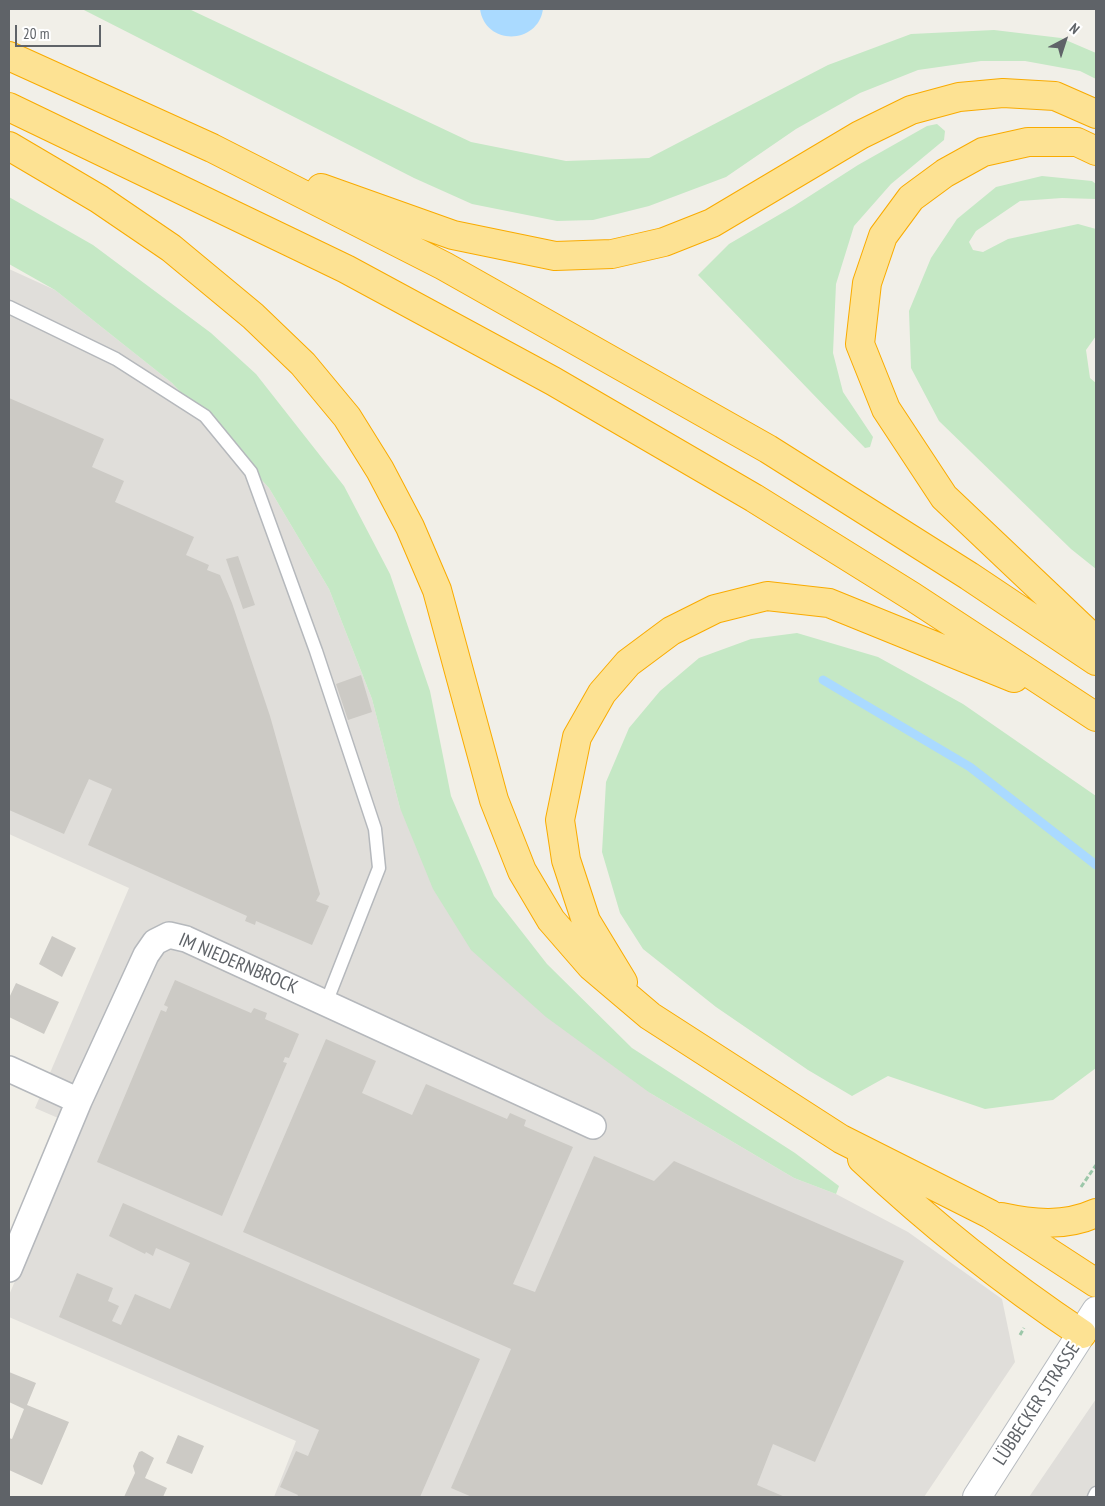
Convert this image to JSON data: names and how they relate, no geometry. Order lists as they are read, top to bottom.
{
  "streets": {
    "main road": ["LÜBBECKER STRASSE"],
    "street": ["IM NIEDERNBROCK"]
  },
  "scale_bar": "20 m",
  "north": "top right"
}
